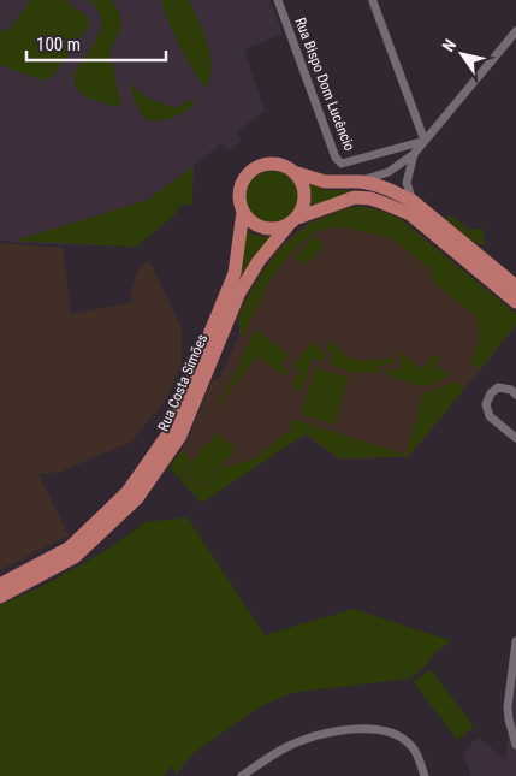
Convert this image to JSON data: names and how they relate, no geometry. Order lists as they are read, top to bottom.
{
  "streets": {
    "main road": ["Rua Costa Simões"],
    "street": ["Rua Bispo Dom Lucêncio"]
  },
  "scale_bar": "100 m",
  "north": "top left"
}
